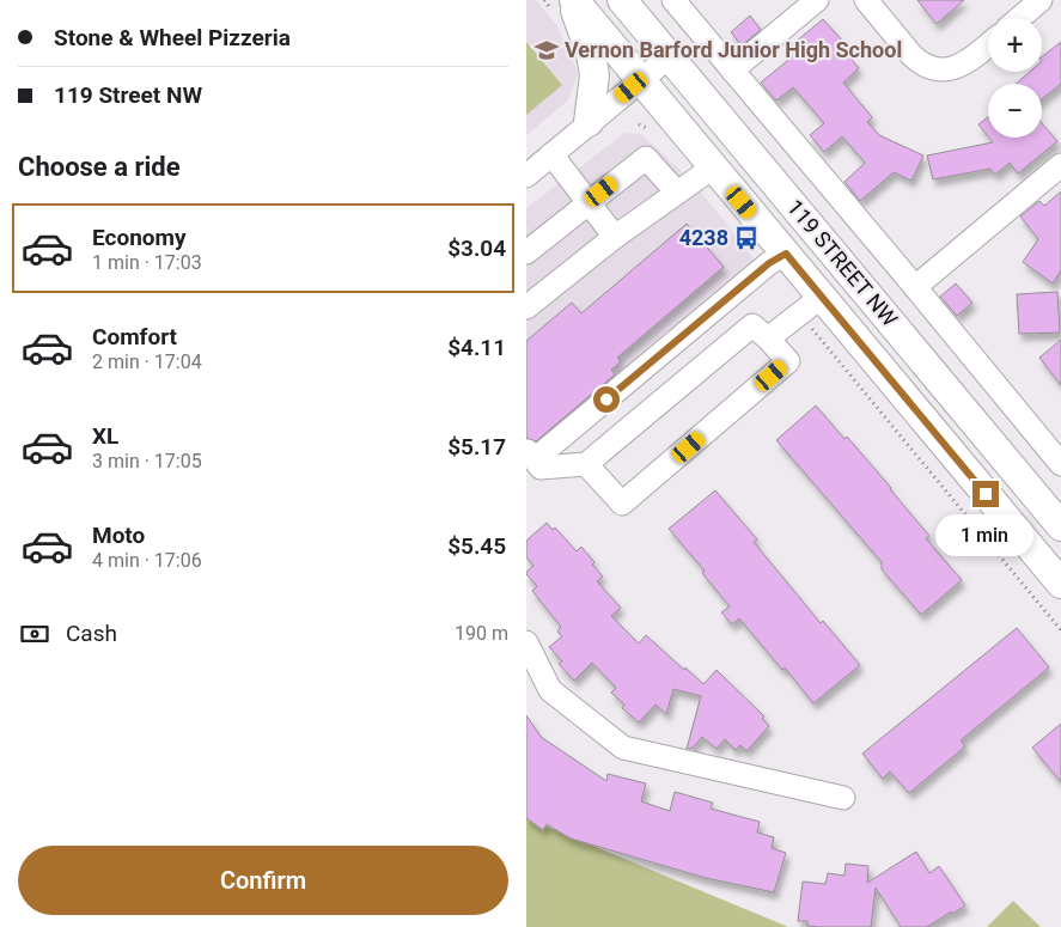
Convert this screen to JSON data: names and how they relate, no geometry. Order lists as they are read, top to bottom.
{
  "streets": {
    "main road": ["119 STREET NW"]
  },
  "places": {
    "school or university": ["Vernon Barford Junior High School"],
    "bus stop": ["4238"]
  },
  "page": {
    "banner": ["Stone & Wheel Pizzeria", "119 Street NW"],
    "map_buttons": ["+", "−"],
    "heading": "Choose a ride",
    "list": [
      {
        "name": "Economy",
        "note": "1 min · 17:03",
        "value": "$3.04"
      },
      {
        "name": "Comfort",
        "note": "2 min · 17:04",
        "value": "$4.11"
      },
      {
        "name": "XL",
        "note": "3 min · 17:05",
        "value": "$5.17"
      },
      {
        "name": "Moto",
        "note": "4 min · 17:06",
        "value": "$5.45"
      }
    ],
    "bubble": "1 min",
    "pay": ["Cash", "190 m"],
    "buttons": "Confirm"
  }
}
